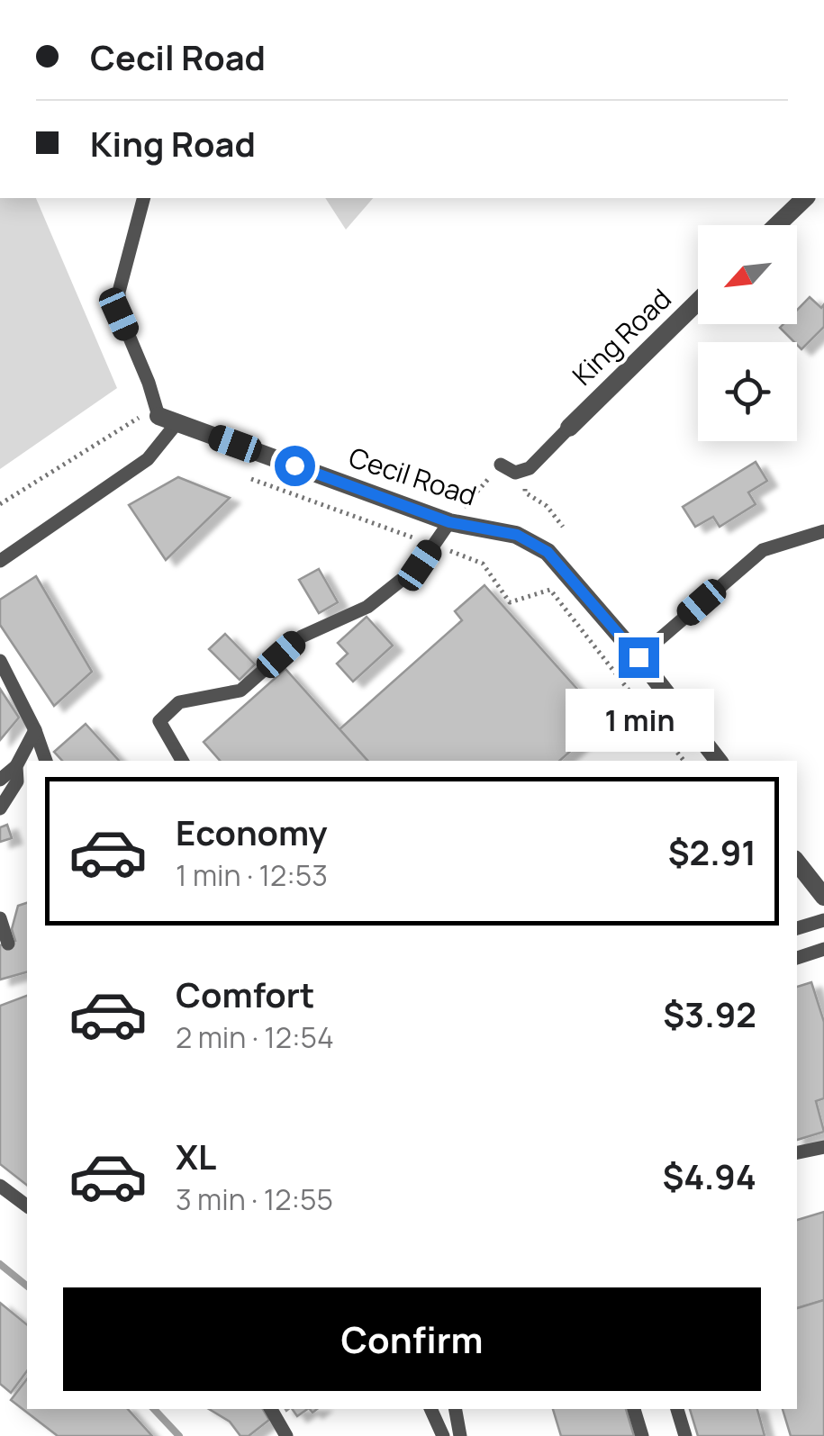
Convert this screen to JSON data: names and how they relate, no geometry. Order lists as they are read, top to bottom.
{
  "streets": {
    "street": ["King Road", "Cecil Road"]
  },
  "north": "bottom left",
  "page": {
    "banner": ["Cecil Road", "King Road"],
    "bubble": "1 min",
    "list": [
      {
        "name": "Economy",
        "note": "1 min · 12:53",
        "value": "$2.91"
      },
      {
        "name": "Comfort",
        "note": "2 min · 12:54",
        "value": "$3.92"
      },
      {
        "name": "XL",
        "note": "3 min · 12:55",
        "value": "$4.94"
      }
    ],
    "buttons": "Confirm"
  }
}
